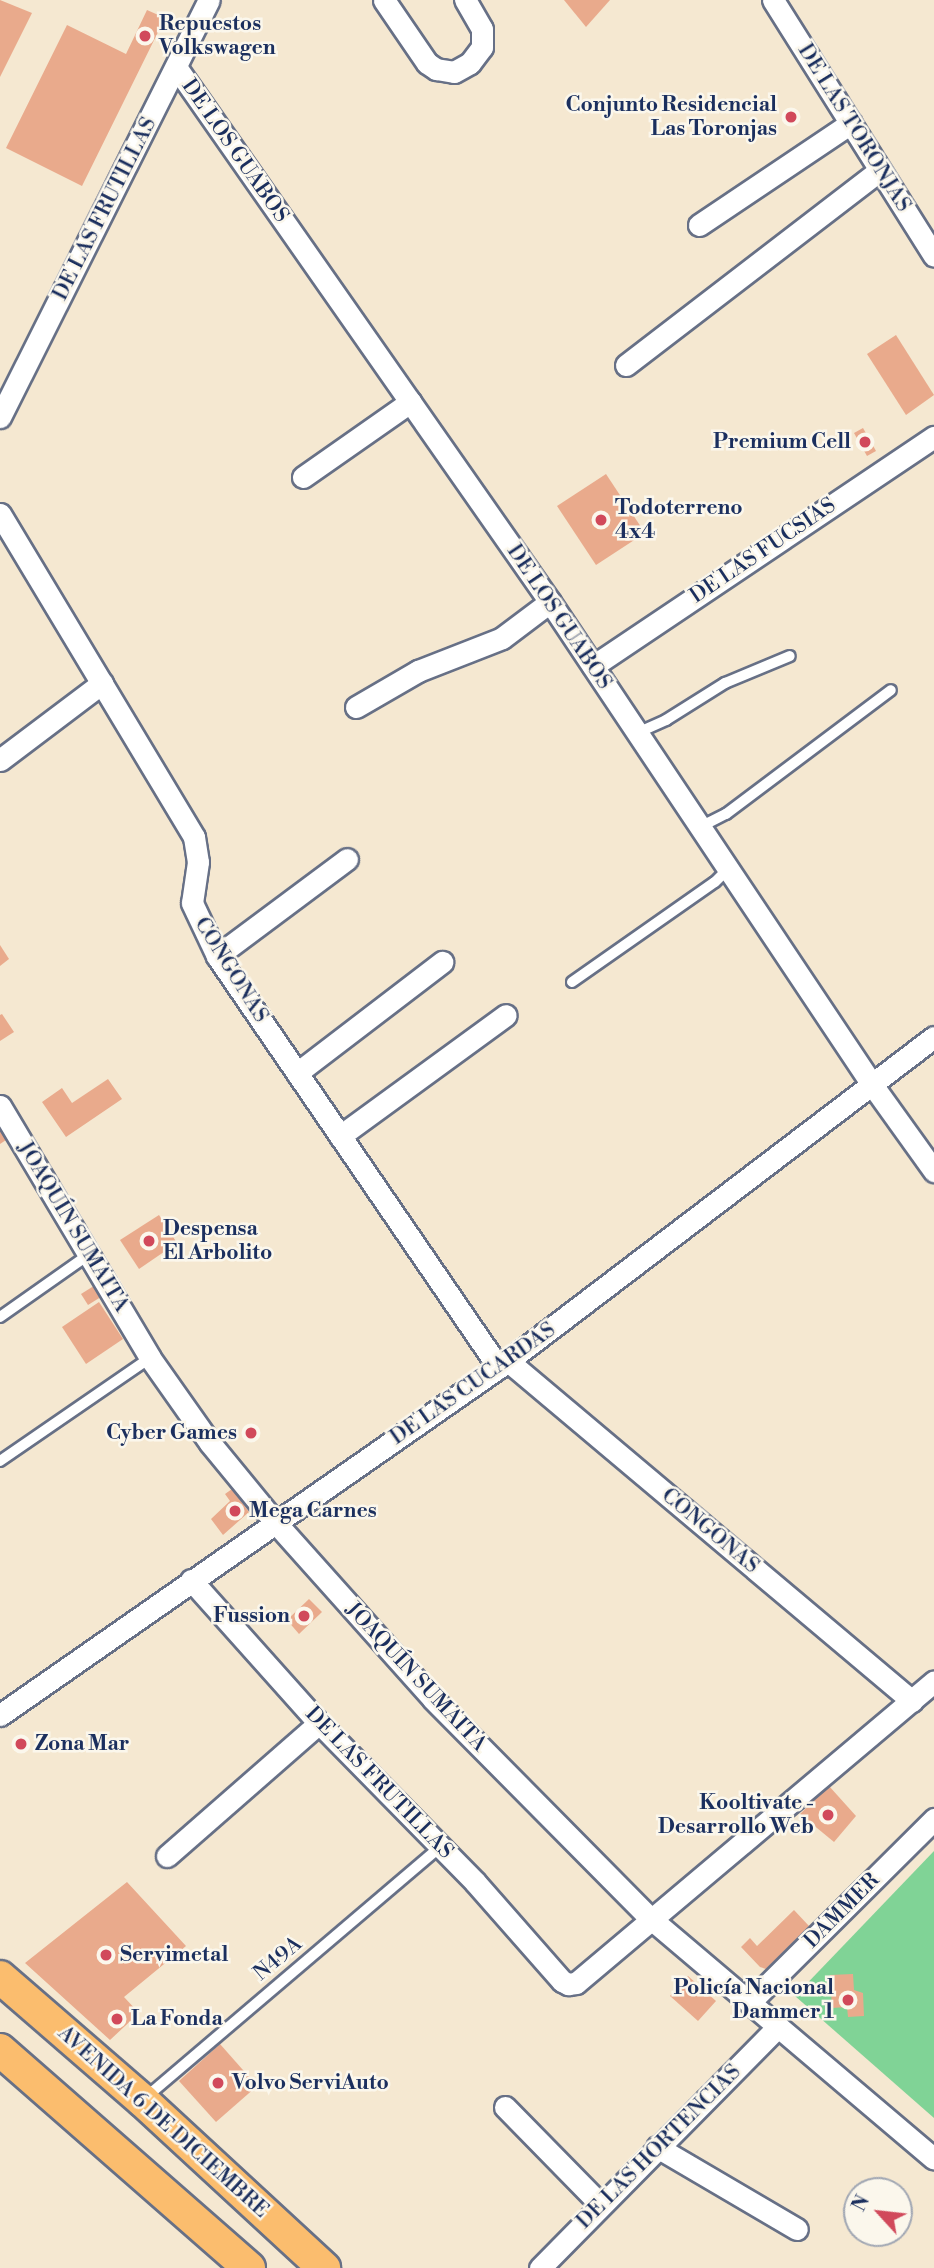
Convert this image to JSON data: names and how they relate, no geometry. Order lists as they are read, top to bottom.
{
  "streets": {
    "main road": ["AVENIDA 6 DE DICIEMBRE"],
    "street": [
      "DE LAS TORONJAS",
      "DE LOS GUABOS",
      "DE LAS FRUTILLAS",
      "DE LAS FUCSIAS",
      "CONGONAS",
      "JOAQUÍN SUMAITA",
      "DE LAS CUCARDAS",
      "DAMMER",
      "DE LAS HORTENCIAS"
    ],
    "lane": ["N49A"]
  },
  "crossings": [
    ["DE LOS GUABOS", "DE LAS FRUTILLAS"],
    ["DE LOS GUABOS", "DE LAS FUCSIAS"],
    ["DE LOS GUABOS", "DE LAS CUCARDAS"],
    ["DE LAS FRUTILLAS", "JOAQUÍN SUMAITA"],
    ["DE LAS FRUTILLAS", "DE LAS CUCARDAS"],
    ["DE LAS FRUTILLAS", "N49A"],
    ["CONGONAS", "DE LAS CUCARDAS"],
    ["JOAQUÍN SUMAITA", "DE LAS CUCARDAS"],
    ["JOAQUÍN SUMAITA", "DAMMER"],
    ["JOAQUÍN SUMAITA", "DE LAS HORTENCIAS"],
    ["N49A", "AVENIDA 6 DE DICIEMBRE"]
  ],
  "places": [
    "Repuestos Volkswagen",
    "Conjunto Residencial Las Toronjas",
    "Premium Cell",
    "Todoterreno 4x4",
    "Despensa El Arbolito",
    "Cyber Games",
    "Mega Carnes",
    "Fussion",
    "Zona Mar",
    "Kooltivate - Desarrollo Web",
    "Servimetal",
    "Policía Nacional Dammer 1",
    "La Fonda",
    "Volvo ServiAuto"
  ],
  "north": "top left"
}
